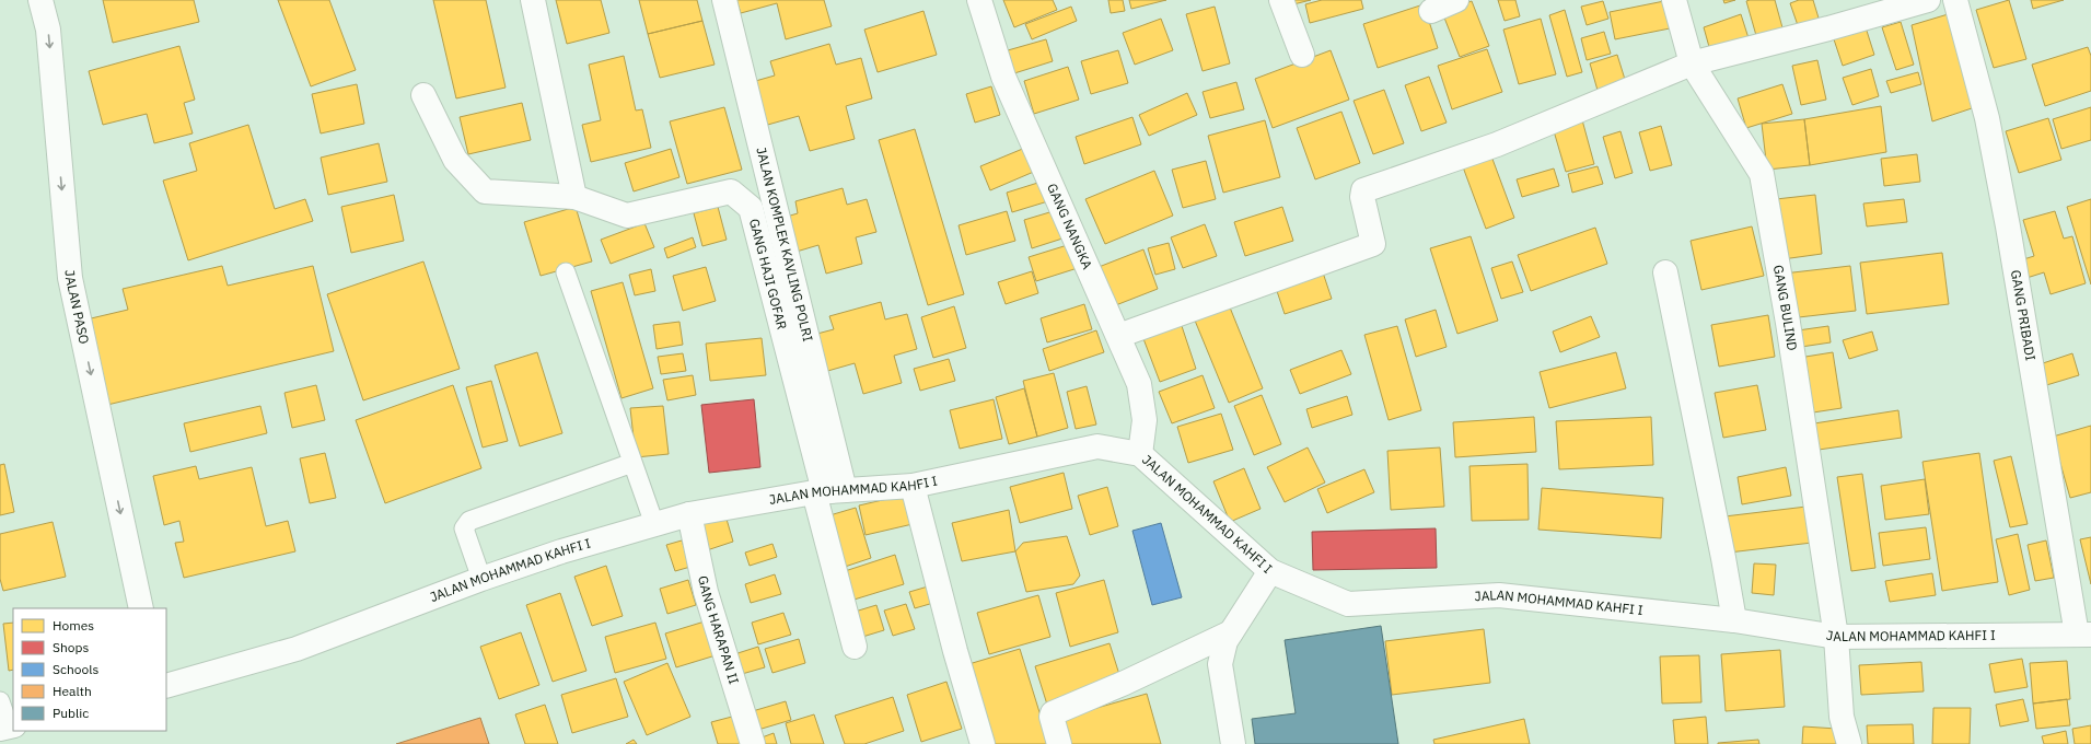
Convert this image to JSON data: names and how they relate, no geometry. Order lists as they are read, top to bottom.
{
  "streets": {
    "street": [
      "GANG NANGKA",
      "JALAN KOMPLEK KAVLING POLRI",
      "GANG HAJI GOFAR",
      "JALAN PASO",
      "GANG BULIND",
      "GANG PRIBADI",
      "JALAN MOHAMMAD KAHFI I",
      "GANG HARAPAN II"
    ]
  },
  "crossings": [
    ["GANG NANGKA", "JALAN MOHAMMAD KAHFI I"],
    ["JALAN KOMPLEK KAVLING POLRI", "GANG HAJI GOFAR"],
    ["JALAN KOMPLEK KAVLING POLRI", "JALAN MOHAMMAD KAHFI I"],
    ["GANG HAJI GOFAR", "JALAN MOHAMMAD KAHFI I"],
    ["GANG BULIND", "JALAN MOHAMMAD KAHFI I"],
    ["GANG PRIBADI", "JALAN MOHAMMAD KAHFI I"],
    ["JALAN MOHAMMAD KAHFI I", "GANG HARAPAN II"]
  ],
  "one_way": ["JALAN PASO"],
  "legend": [
    "Homes",
    "Shops",
    "Schools",
    "Health",
    "Public"
  ]
}
